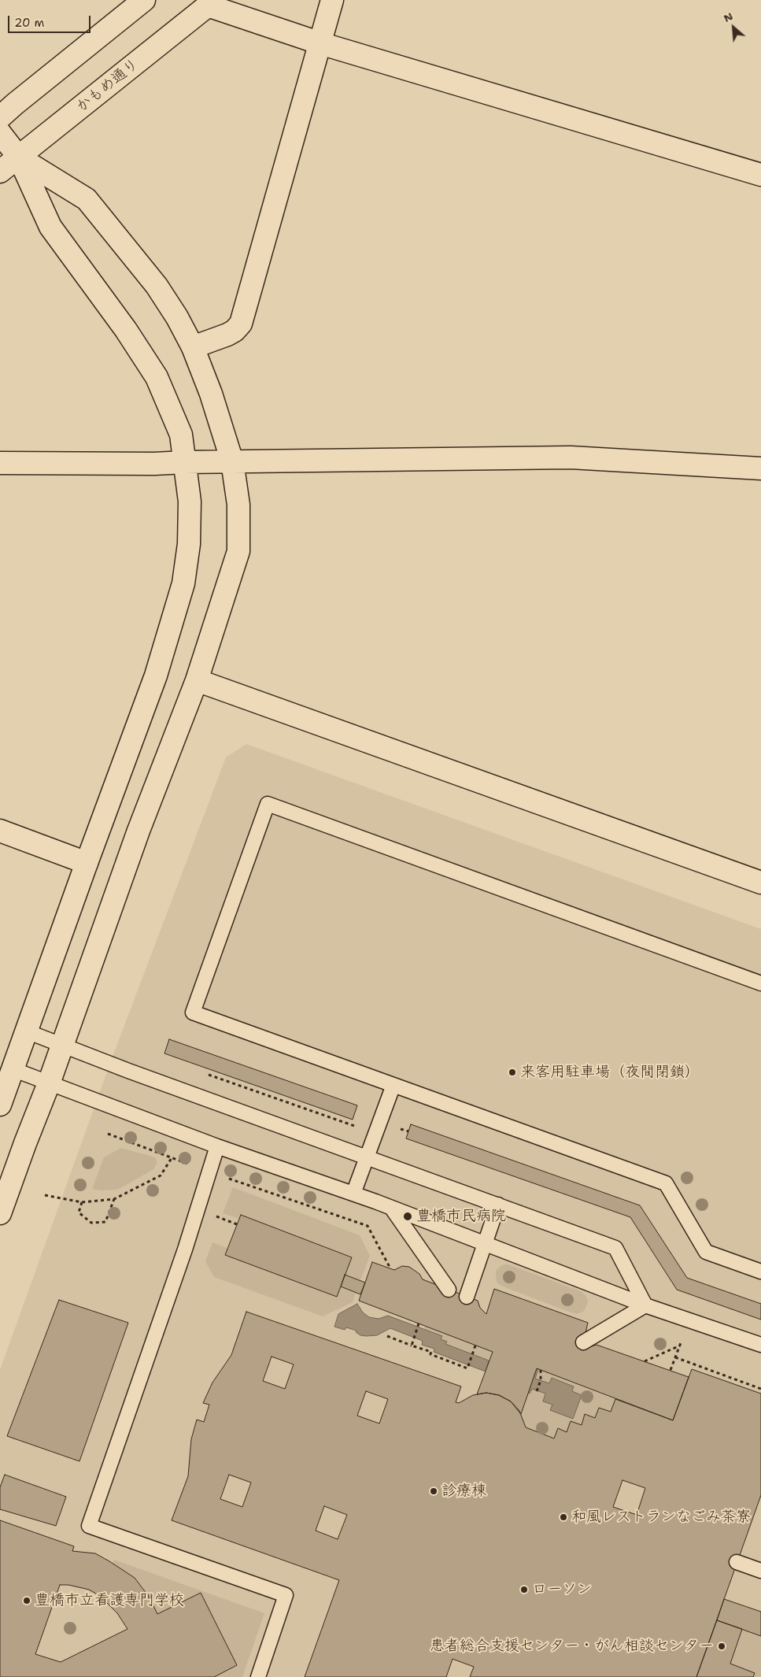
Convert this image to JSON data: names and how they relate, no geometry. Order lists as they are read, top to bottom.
{
  "streets": {
    "street": ["かもめ通り"]
  },
  "places": [
    "来客用駐車場（夜間閉鎖）",
    "豊橋市民病院",
    "診療棟",
    "和風レストランなごみ茶寮",
    "ローソン",
    "豊橋市立看護専門学校",
    "患者総合支援センター・がん相談センター"
  ],
  "scale_bar": "20 m",
  "north": "top left"
}
